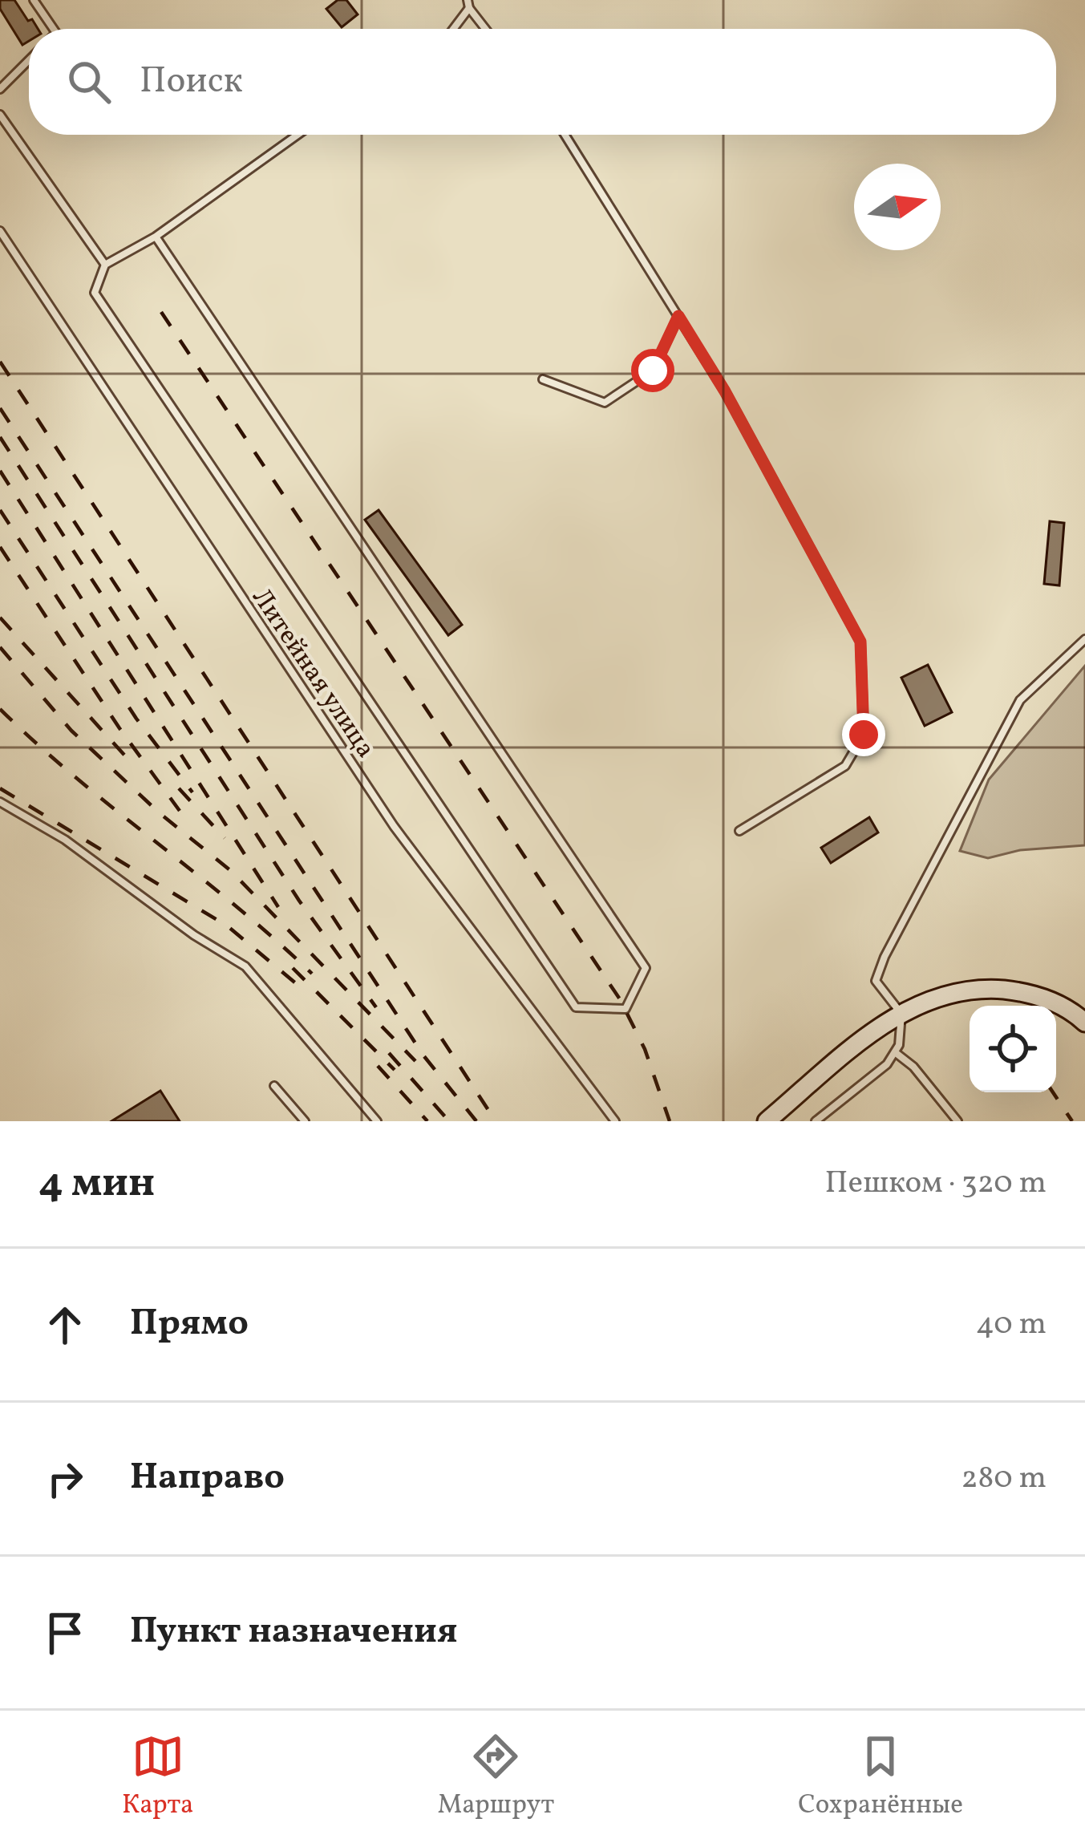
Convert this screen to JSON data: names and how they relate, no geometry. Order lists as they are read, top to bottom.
{
  "streets": {
    "lane": ["Литейная улица"]
  },
  "north": "right",
  "page": {
    "search": "Поиск",
    "heading": ["4 мин", "Пешком · 320 m"],
    "list": [
      ["Прямо", "40 m"],
      ["Направо", "280 m"],
      "Пункт назначения"
    ],
    "nav": ["Карта", "Маршрут", "Сохранённые"]
  }
}
